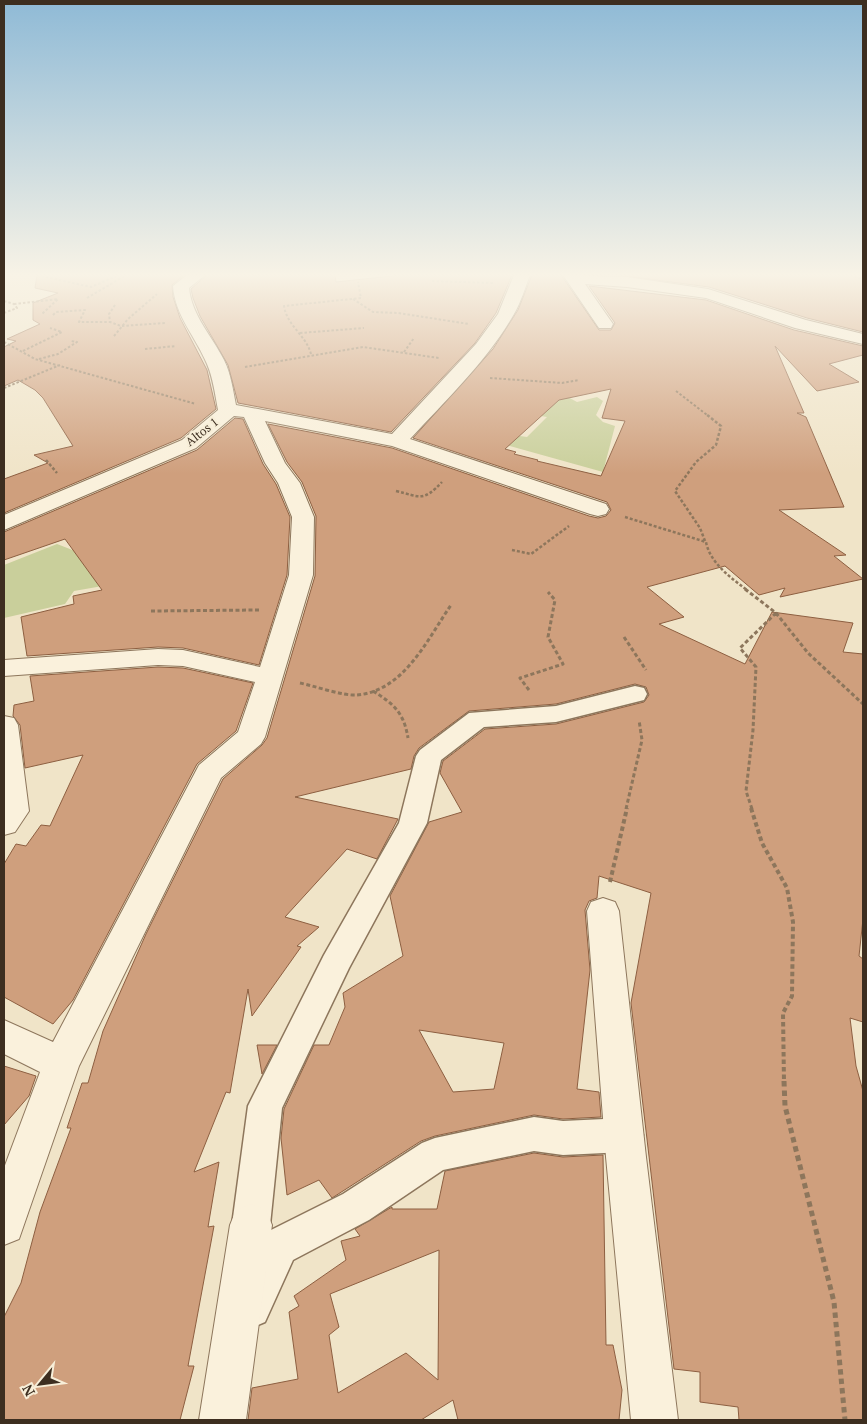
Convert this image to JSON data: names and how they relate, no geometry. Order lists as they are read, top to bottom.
{
  "streets": {
    "street": ["Altos 1"]
  },
  "north": "bottom left"
}
